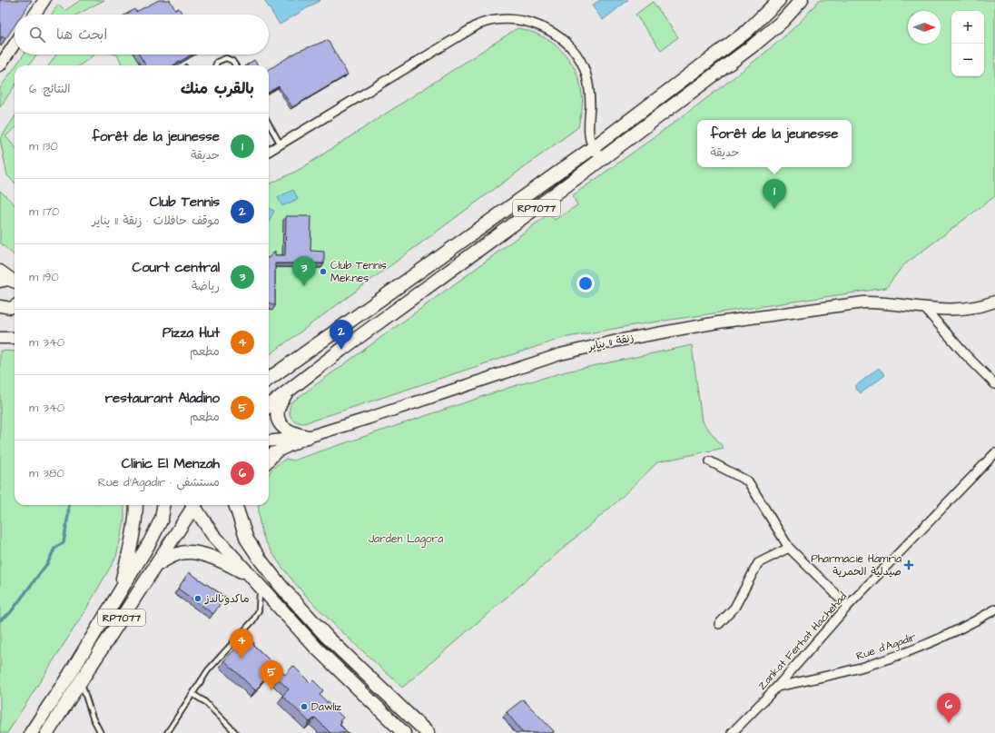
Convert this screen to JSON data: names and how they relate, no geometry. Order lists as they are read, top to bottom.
{
  "streets": {
    "main road": ["RP7077", "زنقة 11 يناير"],
    "street": ["Zankat Ferhat Hachehad", "Rue d'Agadir"]
  },
  "crossings": [
    ["Zankat Ferhat Hachehad", "Rue d'Agadir"]
  ],
  "parks": ["Jarden Lagora"],
  "places": {
    "other": ["Club Tennis Meknes", "ماكدونالدز", "Dawliz"],
    "health": ["Pharmacie Hamria صيدلية الحمرية"]
  },
  "north": "right",
  "page": {
    "map_buttons": ["+", "−"],
    "search": "ابحث هنا",
    "heading": ["بالقرب منك", "النتائج: 6"],
    "list": [
      {
        "mark": "1",
        "name": "forêt de la jeunesse",
        "note": "حديقة",
        "value": "130 m"
      },
      {
        "mark": "2",
        "name": "Club Tennis",
        "note": "موقف حافلات · زنقة 11 يناير",
        "value": "170 m"
      },
      {
        "mark": "3",
        "name": "Court central",
        "note": "رياضة",
        "value": "190 m"
      },
      {
        "mark": "4",
        "name": "Pizza Hut",
        "note": "مطعم",
        "value": "340 m"
      },
      {
        "mark": "5",
        "name": "restaurant Aladino",
        "note": "مطعم",
        "value": "340 m"
      },
      {
        "mark": "6",
        "name": "Clinic El Menzah",
        "note": "مستشفى · Rue d'Agadir",
        "value": "380 m"
      }
    ],
    "popup": ["forêt de la jeunesse", "حديقة"],
    "pins": [
      "1",
      "3",
      "2",
      "4",
      "5",
      "6"
    ]
  }
}
